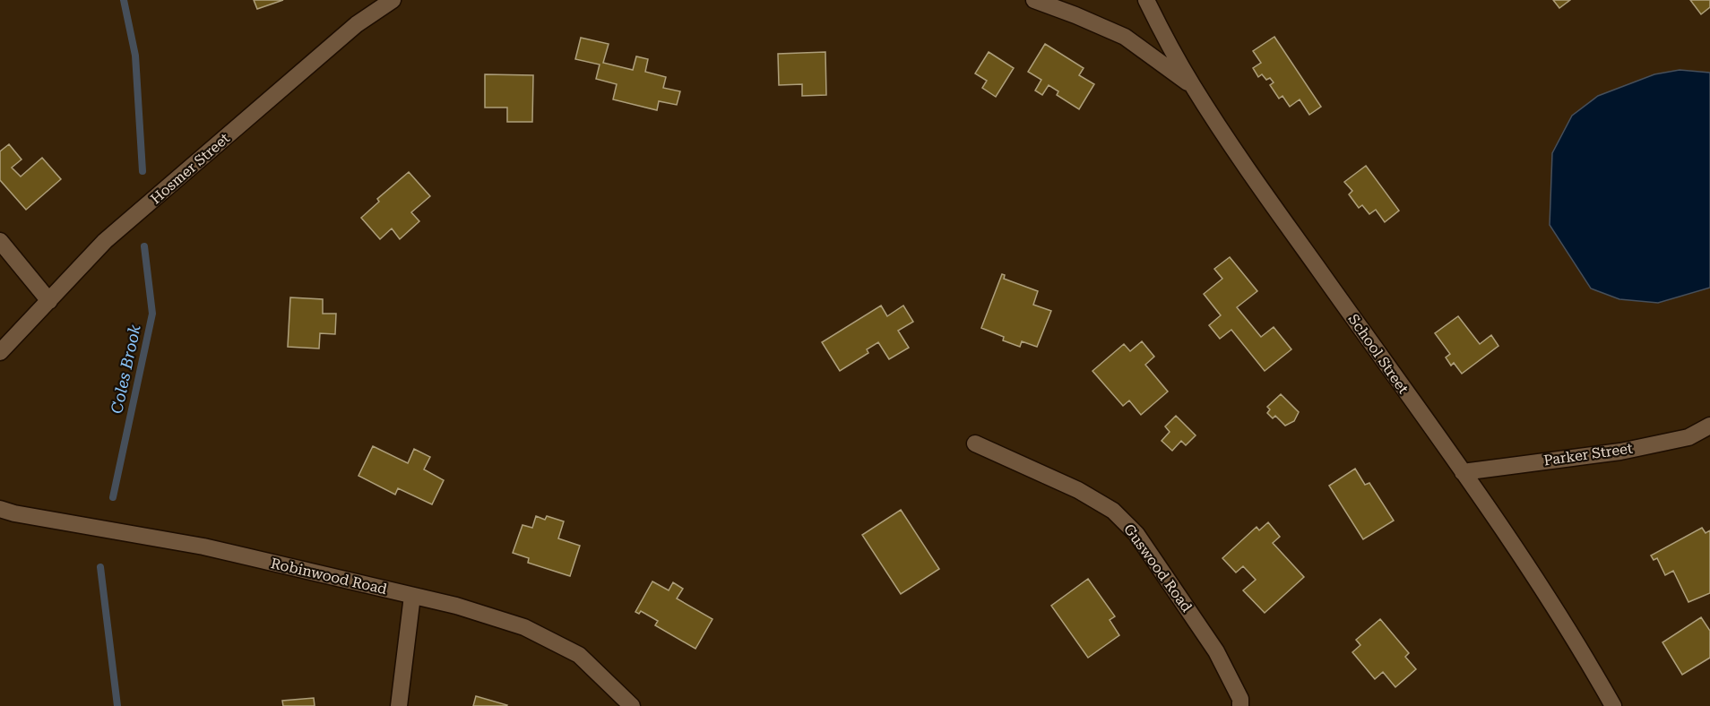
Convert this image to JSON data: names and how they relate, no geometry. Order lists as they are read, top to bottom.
{
  "streets": {
    "street": [
      "Hosmer Street",
      "School Street",
      "Parker Street",
      "Guswood Road",
      "Robinwood Road"
    ]
  },
  "crossings": [
    ["School Street", "Parker Street"]
  ],
  "water": ["Coles Brook"]
}
